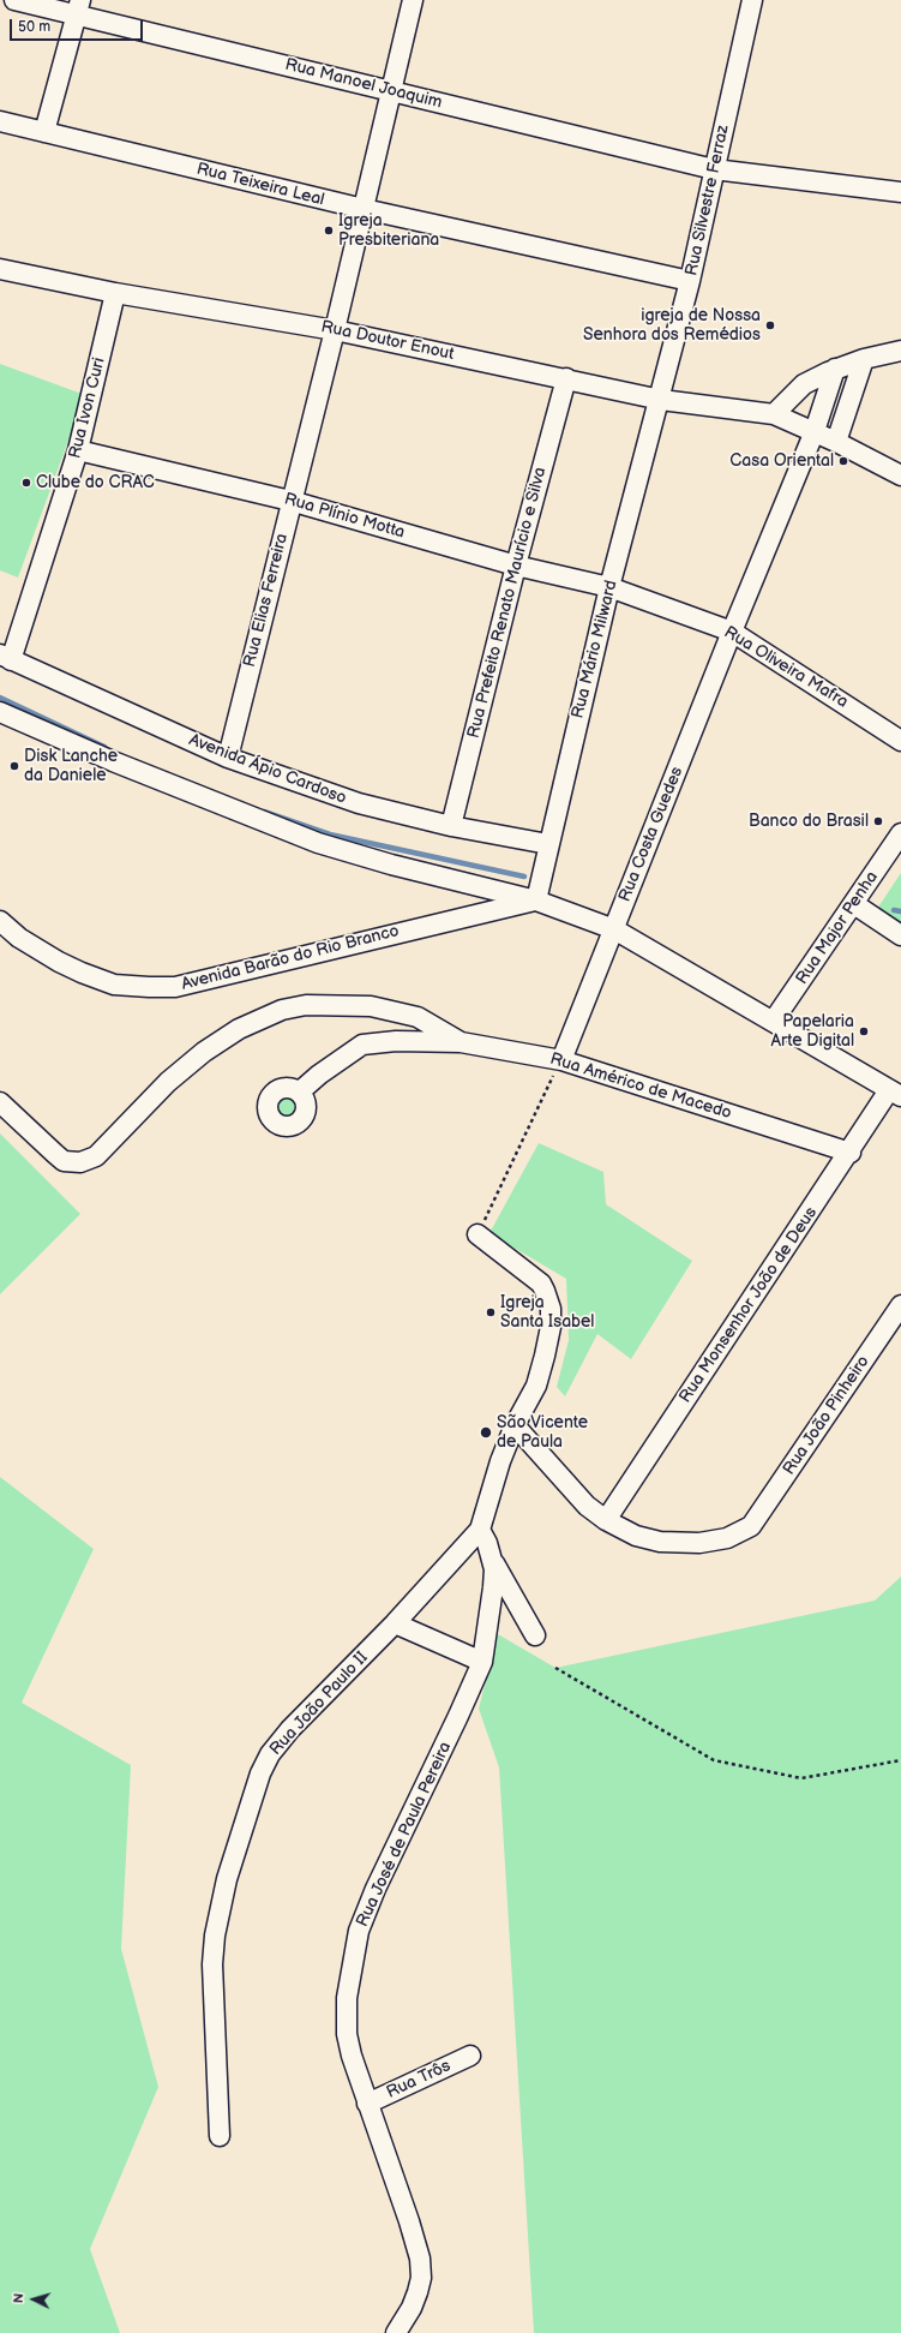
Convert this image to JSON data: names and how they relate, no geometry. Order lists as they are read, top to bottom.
{
  "streets": {
    "street": [
      "Rua Manoel Joaquim",
      "Rua Teixeira Leal",
      "Rua Silvestre Ferraz",
      "Rua Doutor Enout",
      "Rua Ivon Curi",
      "Rua Plínio Motta",
      "Rua Elias Ferreira",
      "Rua Prefeito Renato Maurício e Silva",
      "Rua Mário Milward",
      "Rua Oliveira Mafra",
      "Avenida Ápio Cardoso",
      "Rua Costa Guedes",
      "Rua Major Penha",
      "Avenida Barão do Rio Branco",
      "Rua Américo de Macedo",
      "Rua Monsenhor João de Deus",
      "Rua João Pinheiro",
      "Rua João Paulo II",
      "Rua José de Paula Pereira",
      "Rua Trôs"
    ]
  },
  "crossings": [
    ["Rua Manoel Joaquim", "Rua Silvestre Ferraz"],
    ["Rua Manoel Joaquim", "Rua Elias Ferreira"],
    ["Rua Teixeira Leal", "Rua Silvestre Ferraz"],
    ["Rua Teixeira Leal", "Rua Elias Ferreira"],
    ["Rua Silvestre Ferraz", "Rua Doutor Enout"],
    ["Rua Silvestre Ferraz", "Rua Mário Milward"],
    ["Rua Doutor Enout", "Rua Ivon Curi"],
    ["Rua Doutor Enout", "Rua Elias Ferreira"],
    ["Rua Doutor Enout", "Rua Prefeito Renato Maurício e Silva"],
    ["Rua Doutor Enout", "Rua Mário Milward"],
    ["Rua Doutor Enout", "Rua Costa Guedes"],
    ["Rua Ivon Curi", "Rua Plínio Motta"],
    ["Rua Ivon Curi", "Avenida Ápio Cardoso"],
    ["Rua Plínio Motta", "Rua Elias Ferreira"],
    ["Rua Plínio Motta", "Rua Prefeito Renato Maurício e Silva"],
    ["Rua Plínio Motta", "Rua Mário Milward"],
    ["Rua Plínio Motta", "Rua Oliveira Mafra"],
    ["Rua Elias Ferreira", "Avenida Ápio Cardoso"],
    ["Rua Prefeito Renato Maurício e Silva", "Avenida Ápio Cardoso"],
    ["Rua Mário Milward", "Rua Oliveira Mafra"],
    ["Rua Mário Milward", "Avenida Ápio Cardoso"],
    ["Rua Mário Milward", "Avenida Barão do Rio Branco"],
    ["Rua Oliveira Mafra", "Rua Costa Guedes"],
    ["Rua Costa Guedes", "Rua Américo de Macedo"],
    ["Rua Américo de Macedo", "Rua Monsenhor João de Deus"],
    ["Rua Monsenhor João de Deus", "Rua João Pinheiro"],
    ["Rua João Paulo II", "Rua José de Paula Pereira"],
    ["Rua José de Paula Pereira", "Rua Trôs"]
  ],
  "places": [
    "Igreja Presbiteriana",
    "igreja de Nossa Senhora dos Remédios",
    "Casa Oriental",
    "Clube do CRAC",
    "Disk Lanche da Daniele",
    "Banco do Brasil",
    "Papelaria Arte Digital",
    "Igreja Santa Isabel",
    "São Vicente de Paula"
  ],
  "scale_bar": "50 m",
  "north": "left"
}
